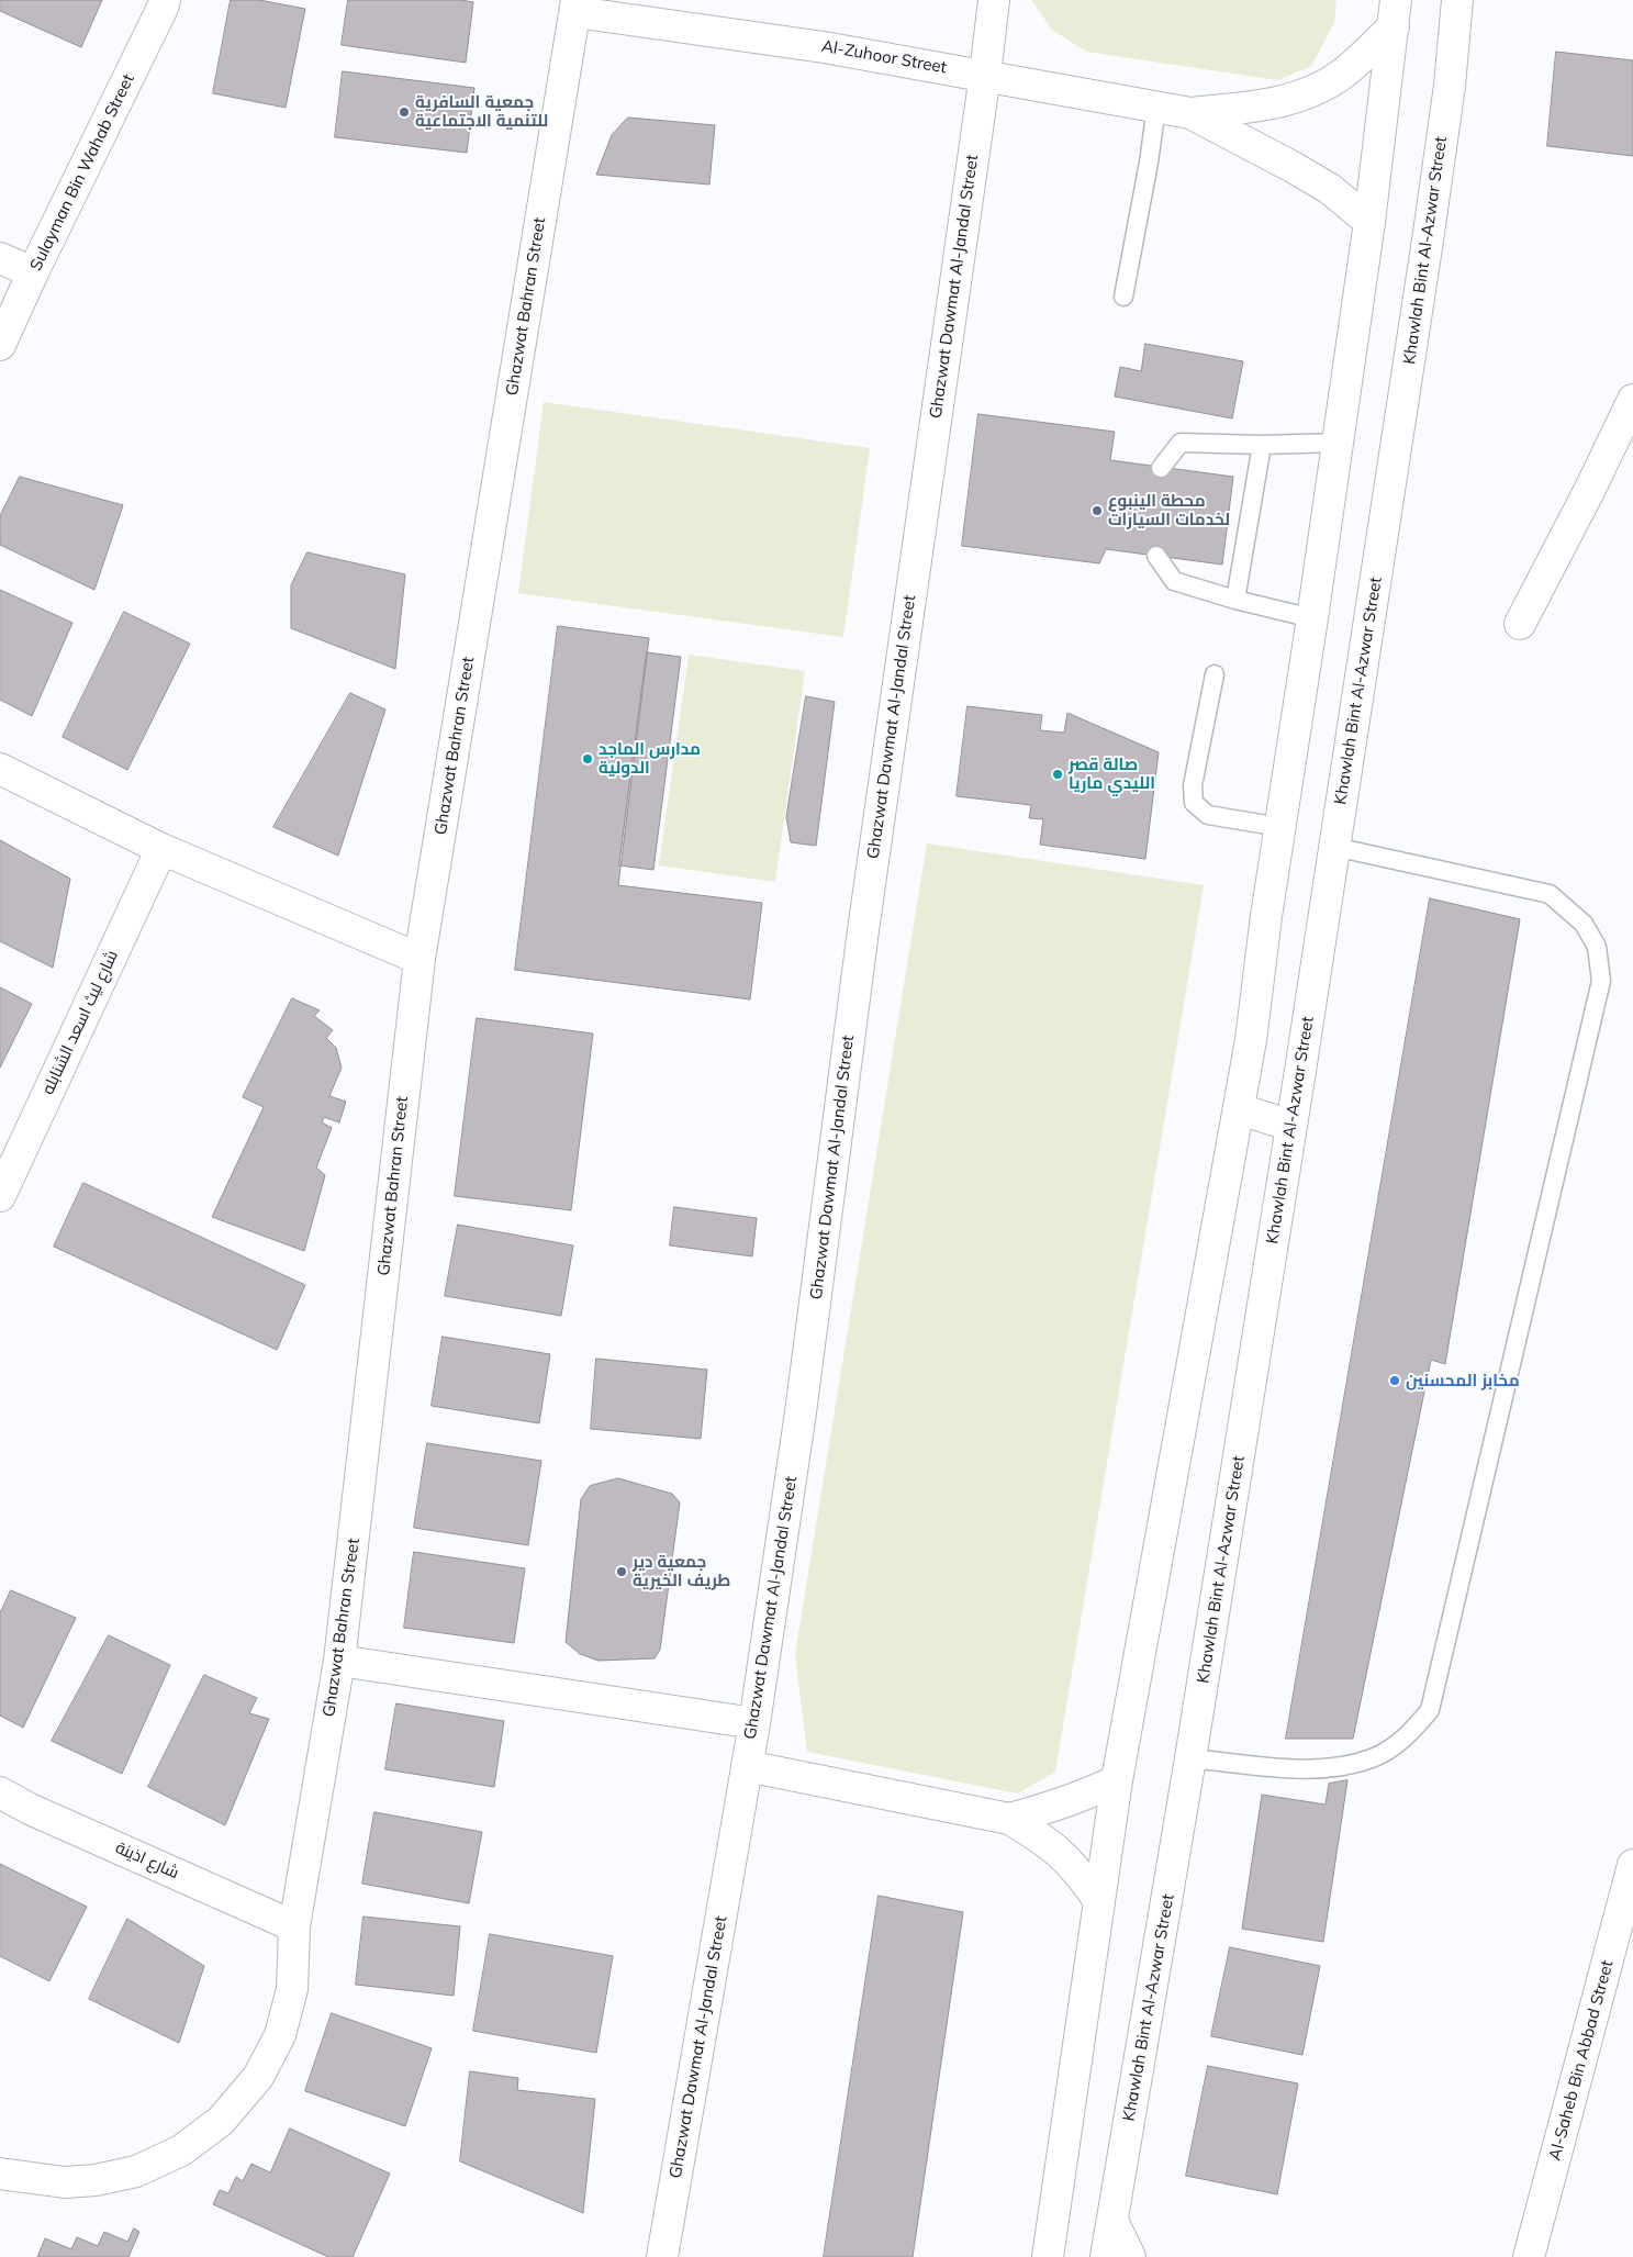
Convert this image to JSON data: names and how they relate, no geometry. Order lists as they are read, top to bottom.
{
  "streets": {
    "street": [
      "Al-Zuhoor Street",
      "Sulayman Bin Wahab Street",
      "Khawlah Bint Al-Azwar Street",
      "Ghazwat Dawmat Al-Jandal Street",
      "Ghazwat Bahran Street",
      "شارع ليث اسعد الشنابله",
      "شارع اذينة",
      "Al-Saheb Bin Abbad Street"
    ]
  },
  "crossings": [
    ["Al-Zuhoor Street", "Ghazwat Dawmat Al-Jandal Street"],
    ["Al-Zuhoor Street", "Ghazwat Bahran Street"],
    ["Ghazwat Bahran Street", "شارع اذينة"]
  ],
  "places": [
    "جمعية السافرية للتنمية الاجتماعية",
    "محطة الينبوع لخدمات السيارات",
    "مدارس الماجد الدولية",
    "صالة قصر الليدي ماريا",
    "مخابز المحسنين",
    "جمعية دير طريف الخيرية"
  ]
}
